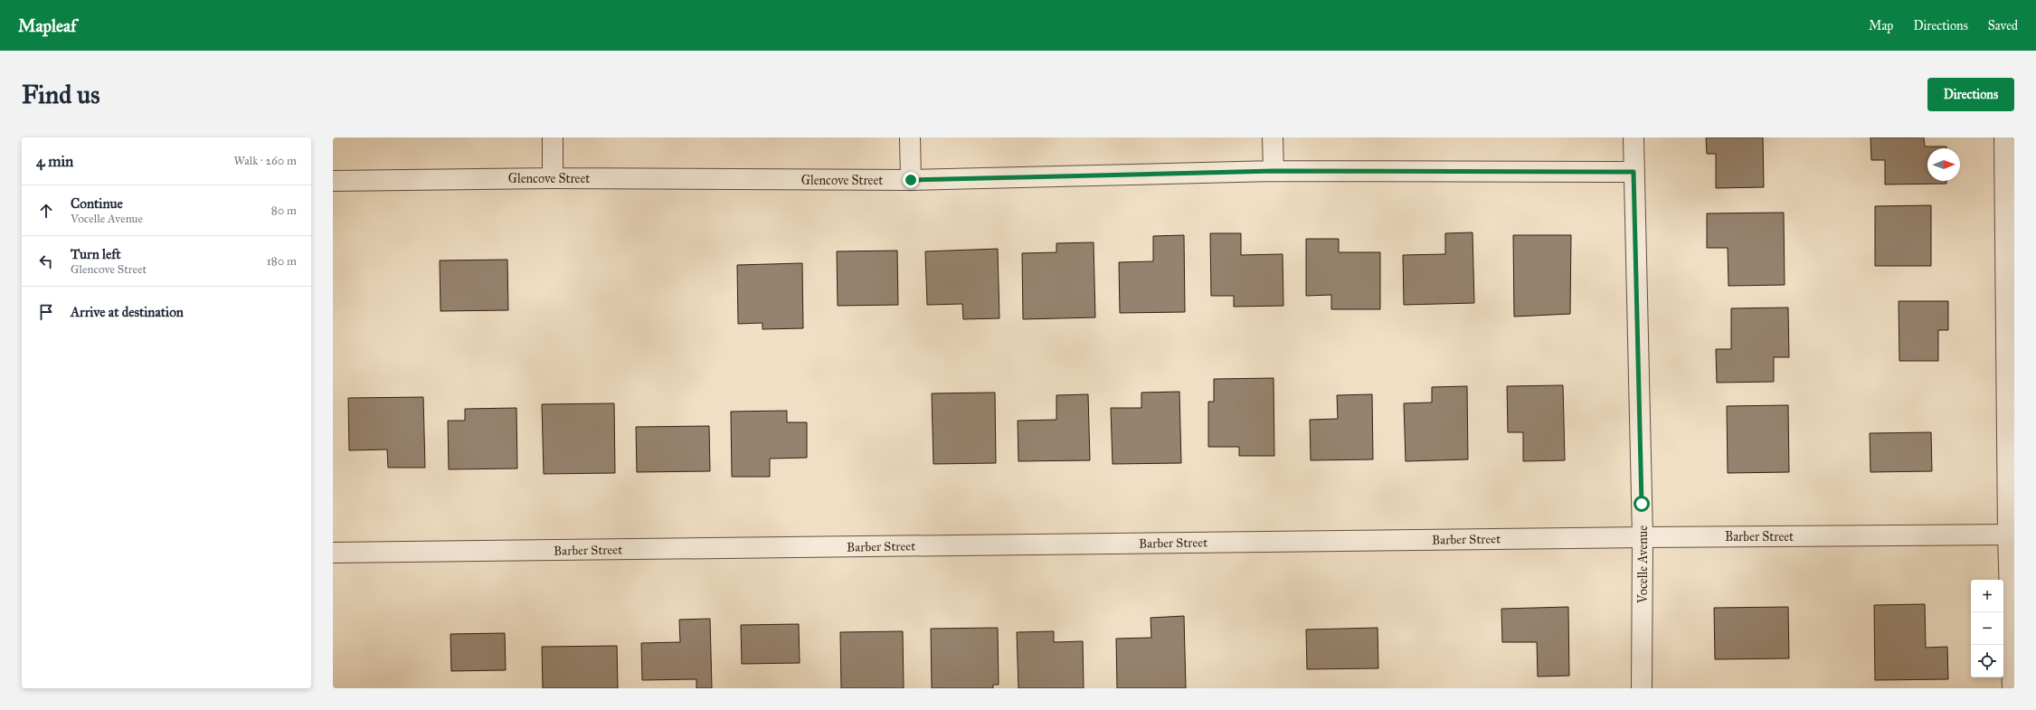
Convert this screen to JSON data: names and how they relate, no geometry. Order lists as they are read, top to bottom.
{
  "streets": {
    "street": ["Glencove Street", "Barber Street", "Vocelle Avenue"]
  },
  "crossings": [
    ["Glencove Street", "Vocelle Avenue"],
    ["Barber Street", "Vocelle Avenue"]
  ],
  "north": "right",
  "page": {
    "header": "Mapleaf",
    "nav": ["Map", "Directions", "Saved"],
    "buttons": "Directions",
    "title": "Find us",
    "heading": ["4 min", "Walk · 260 m"],
    "list": [
      ["Continue", "Vocelle Avenue", "80 m"],
      ["Turn left", "Glencove Street", "180 m"],
      "Arrive at destination"
    ],
    "map_buttons": ["+", "−"]
  }
}
